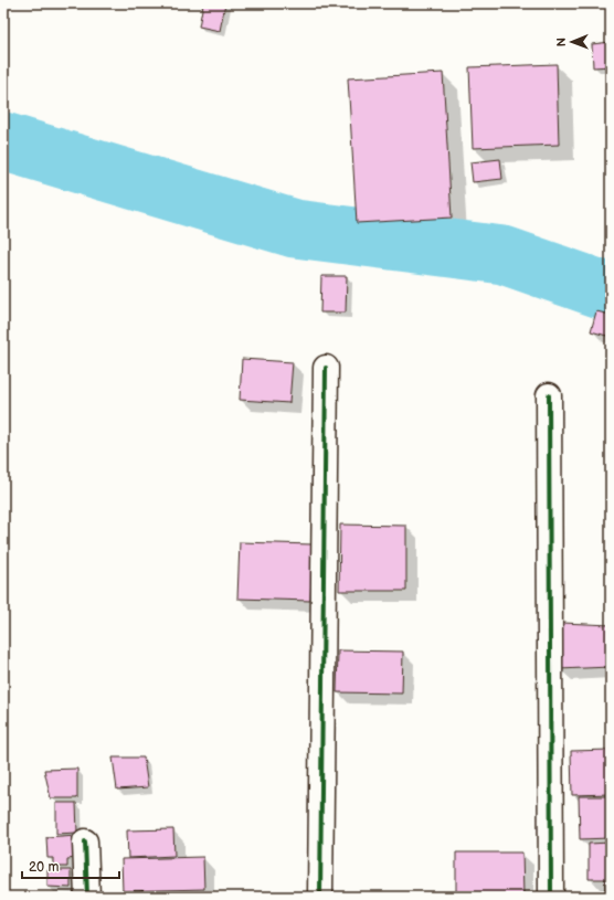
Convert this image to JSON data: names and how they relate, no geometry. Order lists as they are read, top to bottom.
{
  "scale_bar": "20 m",
  "north": "left"
}
